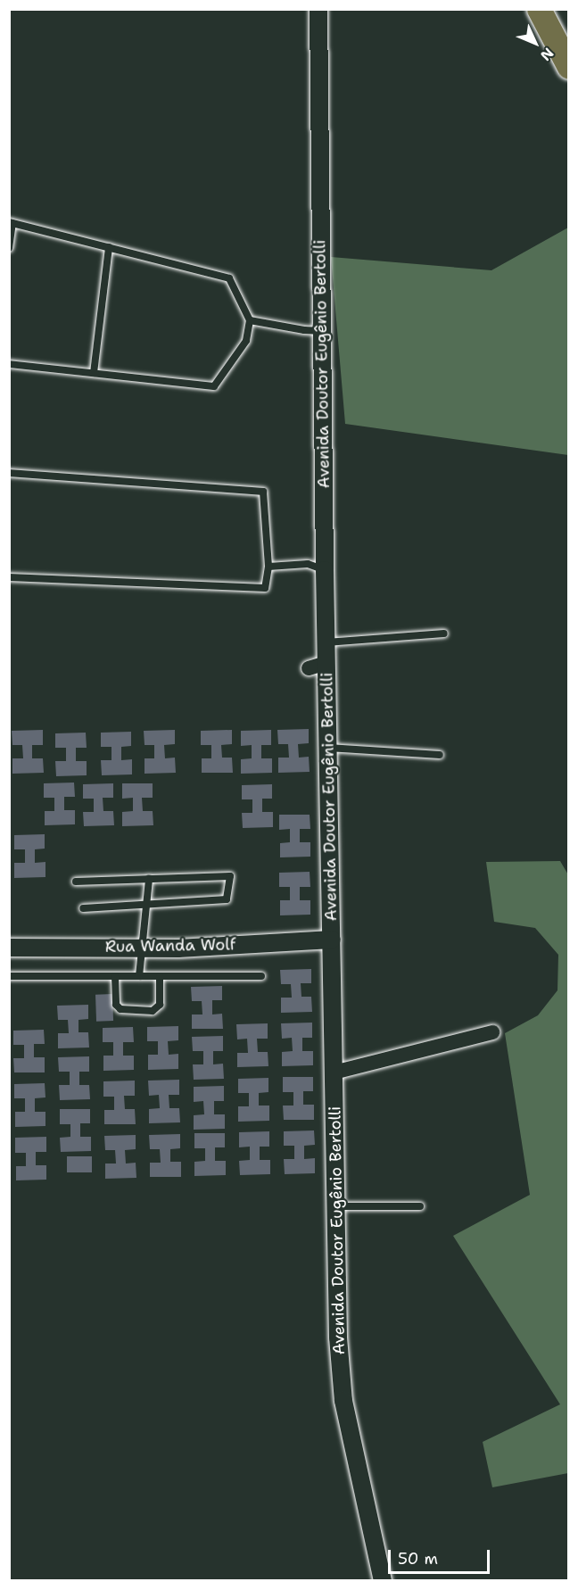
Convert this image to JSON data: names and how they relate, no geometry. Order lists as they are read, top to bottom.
{
  "streets": {
    "street": ["Avenida Doutor Eugênio Bertolli", "Rua Wanda Wolf"]
  },
  "crossings": [
    ["Avenida Doutor Eugênio Bertolli", "Rua Wanda Wolf"]
  ],
  "scale_bar": "50 m",
  "north": "bottom right"
}
